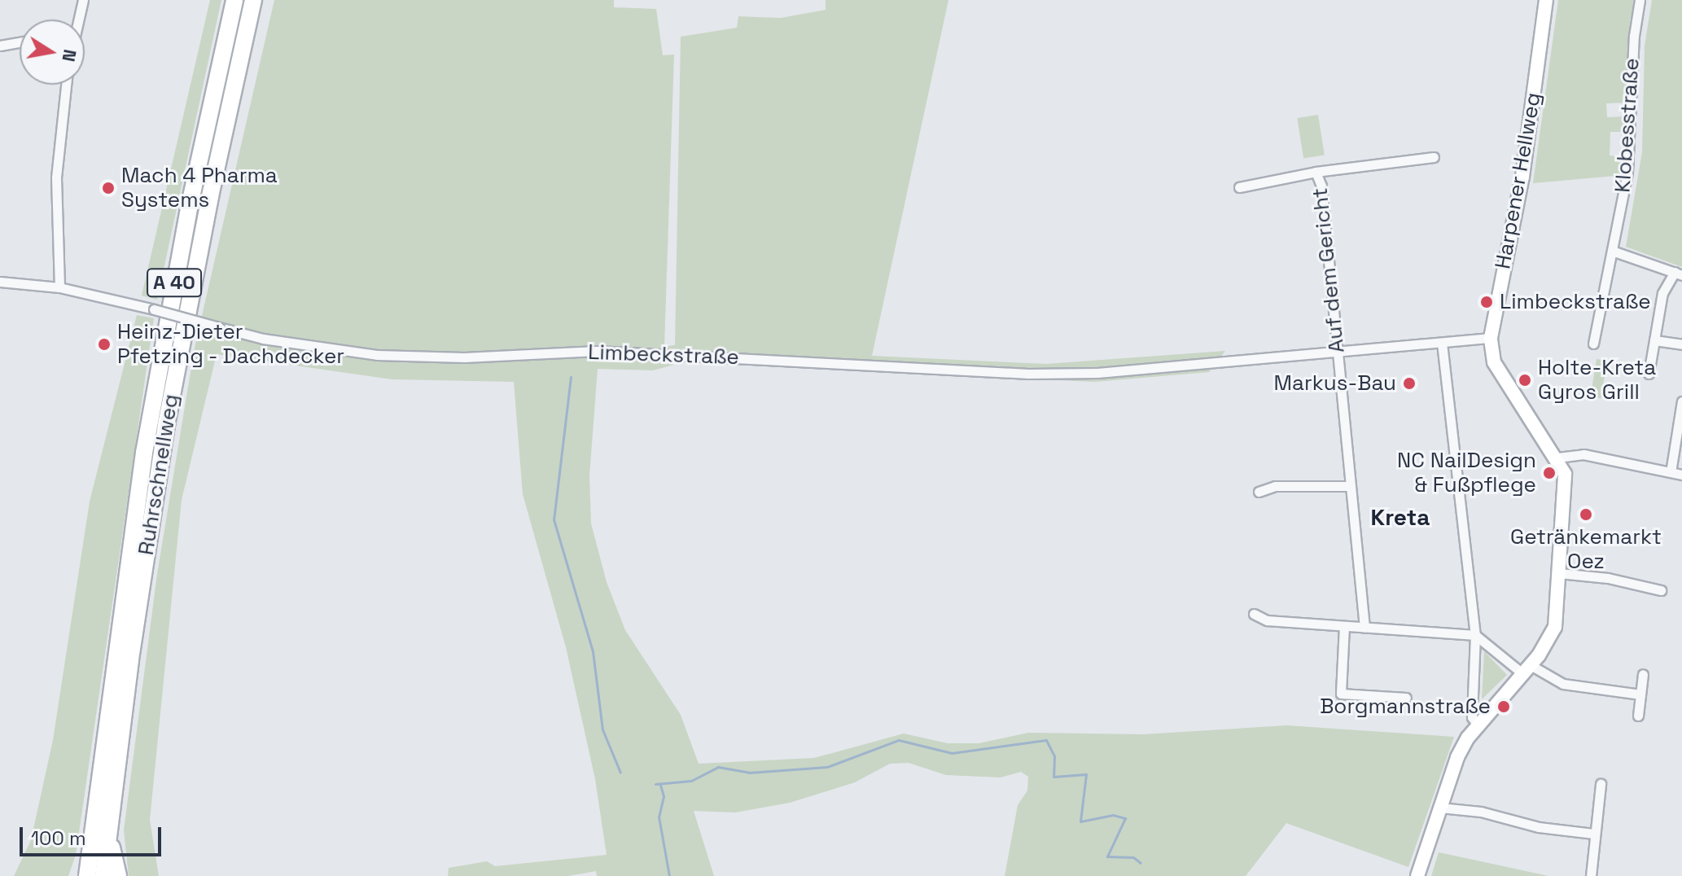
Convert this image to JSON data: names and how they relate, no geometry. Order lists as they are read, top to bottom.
{
  "streets": {
    "highway": ["A 40", "Ruhrschnellweg"],
    "street": [
      "Klobesstraße",
      "Harpener Hellweg",
      "Auf dem Gericht",
      "Limbeckstraße"
    ]
  },
  "crossings": [
    ["Harpener Hellweg", "Limbeckstraße"],
    ["Auf dem Gericht", "Limbeckstraße"]
  ],
  "districts": ["Kreta"],
  "places": [
    "Mach 4 Pharma Systems",
    "Limbeckstraße",
    "Heinz-Dieter Pfetzing - Dachdecker",
    "Holte-Kreta Gyros Grill",
    "Markus-Bau",
    "NC NailDesign & Fußpflege",
    "Getränkemarkt Oez",
    "Borgmannstraße"
  ],
  "scale_bar": "100 m",
  "north": "right"
}
